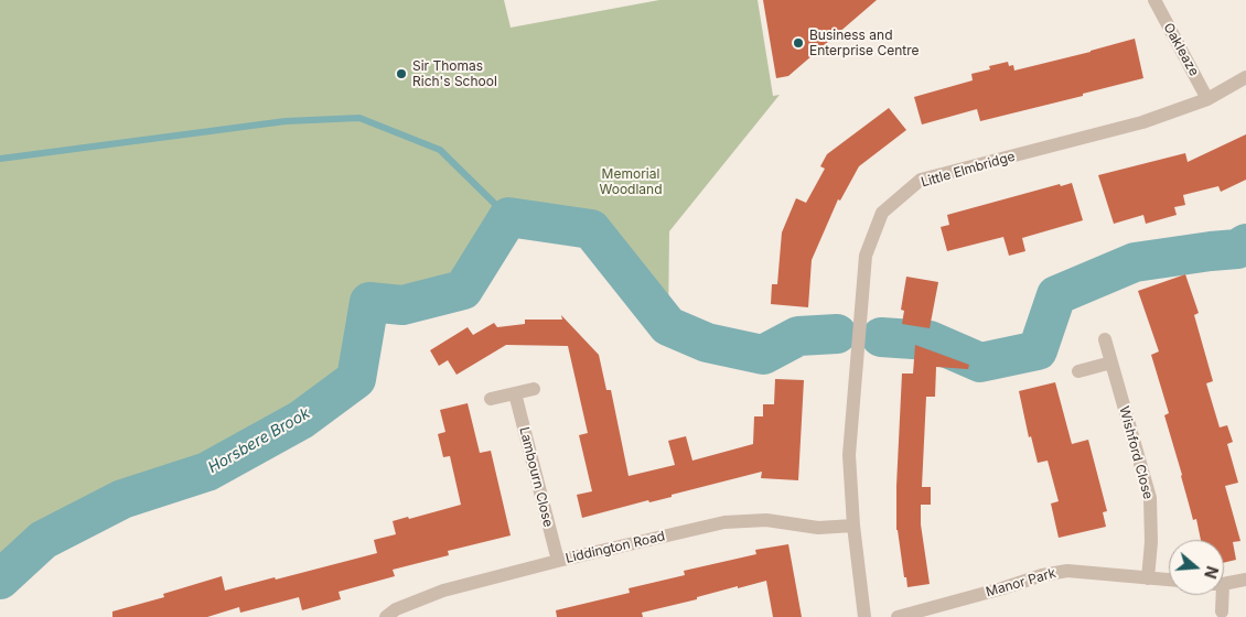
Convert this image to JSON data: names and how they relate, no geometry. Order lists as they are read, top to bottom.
{
  "streets": {
    "street": [
      "Oakleaze",
      "Little Elmbridge",
      "Wishford Close",
      "Lambourn Close",
      "Liddington Road",
      "Manor Park"
    ]
  },
  "crossings": [
    ["Oakleaze", "Little Elmbridge"],
    ["Little Elmbridge", "Liddington Road"],
    ["Wishford Close", "Manor Park"],
    ["Lambourn Close", "Liddington Road"]
  ],
  "water": ["Horsbere Brook"],
  "parks": ["Memorial Woodland"],
  "places": ["Business and Enterprise Centre", "Sir Thomas Rich's School"],
  "north": "right"
}
